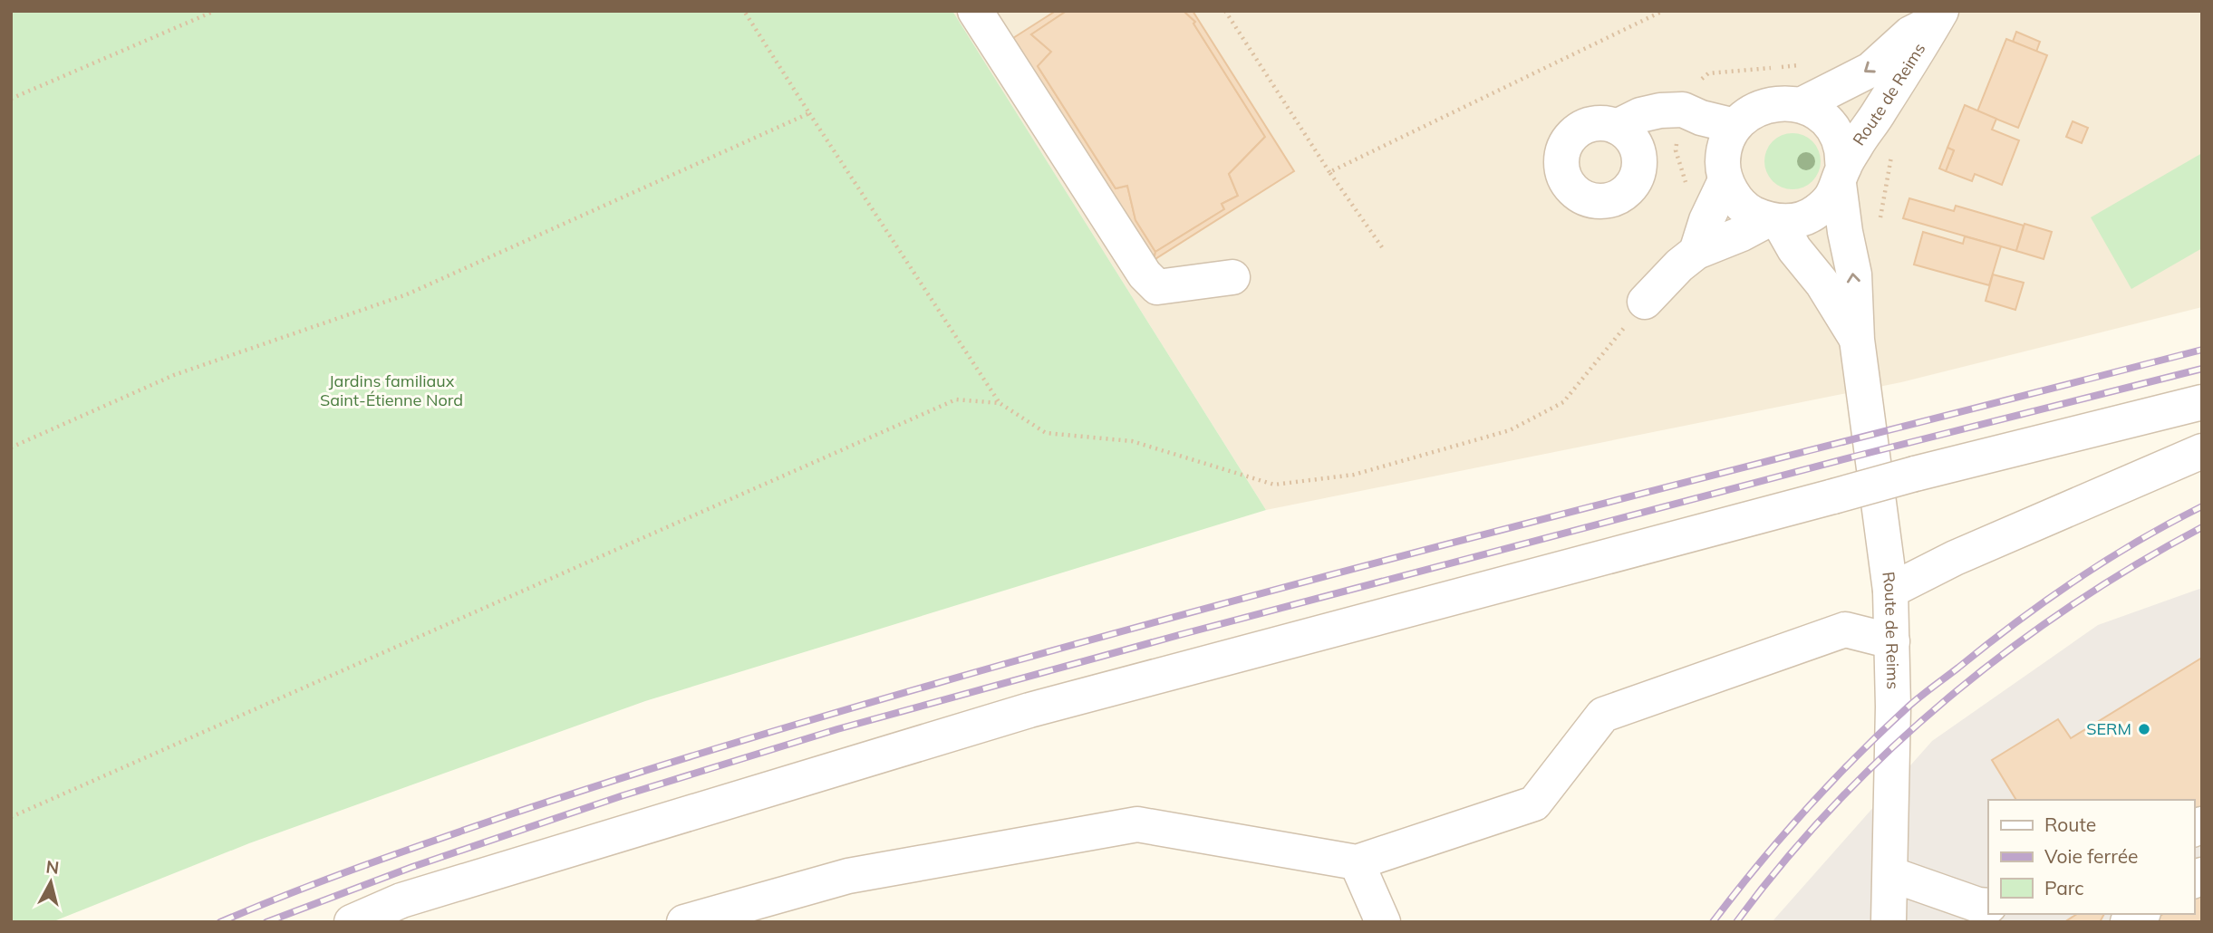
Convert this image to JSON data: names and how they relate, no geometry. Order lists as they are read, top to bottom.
{
  "streets": {
    "street": ["Route de Reims"]
  },
  "parks": ["Jardins familiaux Saint-Étienne Nord"],
  "places": ["SERM"],
  "legend": ["Route", "Voie ferrée", "Parc"],
  "north": "top"
}
